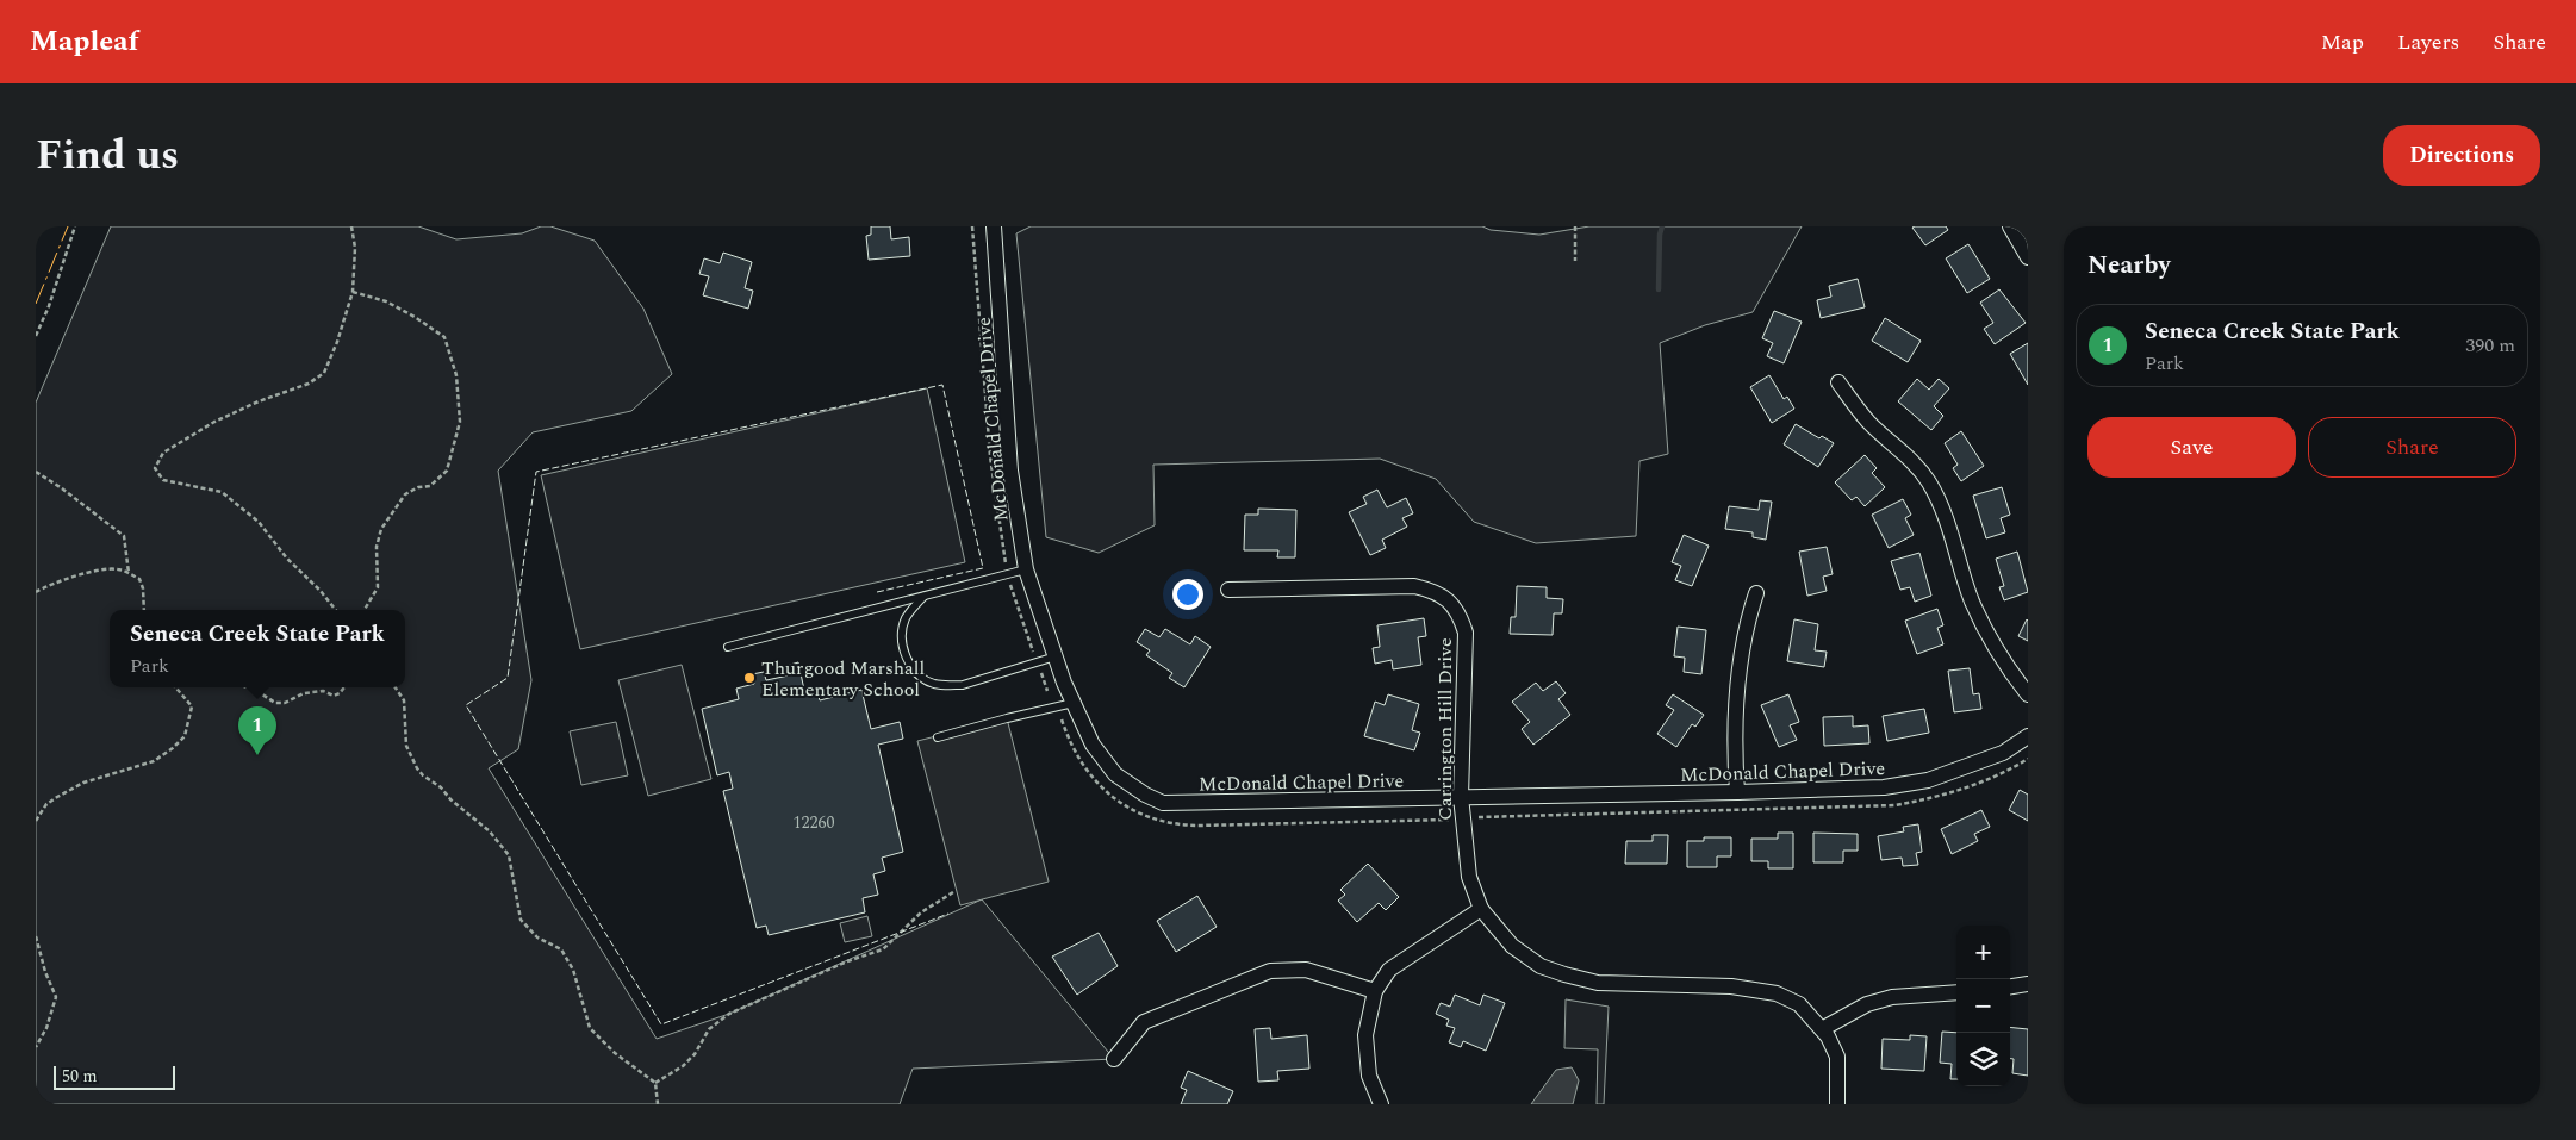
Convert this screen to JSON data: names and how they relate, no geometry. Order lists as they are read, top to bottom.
{
  "streets": {
    "street": ["McDonald Chapel Drive", "Carrington Hill Drive"]
  },
  "crossings": [
    ["McDonald Chapel Drive", "Carrington Hill Drive"]
  ],
  "places": ["Thurgood Marshall Elementary School"],
  "house_numbers": ["12260"],
  "scale_bar": "50 m",
  "page": {
    "header": "Mapleaf",
    "nav": ["Map", "Layers", "Share"],
    "title": "Find us",
    "buttons": [
      "Directions",
      ["Save", "Share"]
    ],
    "heading": "Nearby",
    "list": [
      {
        "mark": "1",
        "name": "Seneca Creek State Park",
        "note": "Park",
        "value": "390 m"
      }
    ],
    "popup": ["Seneca Creek State Park", "Park"],
    "pins": "1",
    "map_buttons": ["+", "−"],
    "scale": "50 m"
  }
}
